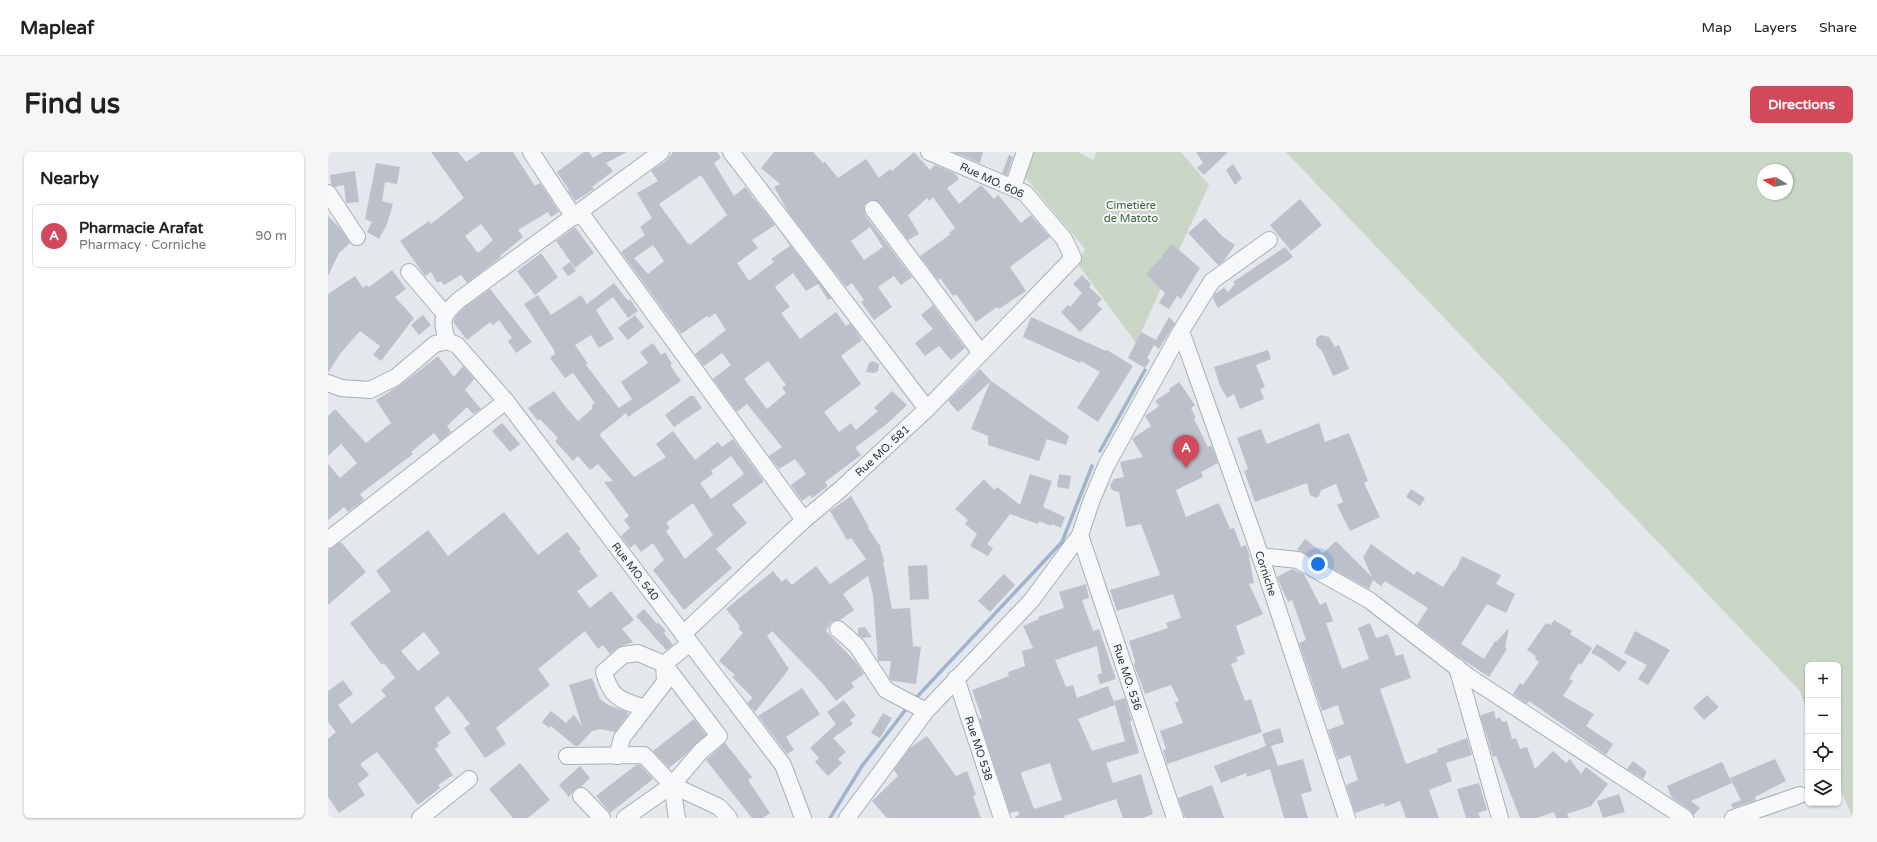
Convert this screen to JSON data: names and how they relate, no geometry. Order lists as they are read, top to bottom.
{
  "streets": {
    "street": [
      "Rue MO. 606",
      "Rue MO. 581",
      "Rue MO. 540",
      "Corniche",
      "Rue MO. 536",
      "Rue MO 538"
    ]
  },
  "crossings": [
    ["Rue MO. 606", "Rue MO. 581"],
    ["Rue MO. 581", "Rue MO. 540"]
  ],
  "parks": ["Cimetière de Matoto"],
  "north": "left",
  "page": {
    "header": "Mapleaf",
    "nav": ["Map", "Layers", "Share"],
    "buttons": "Directions",
    "title": "Find us",
    "heading": "Nearby",
    "list": [
      {
        "mark": "A",
        "name": "Pharmacie Arafat",
        "note": "Pharmacy · Corniche",
        "value": "90 m"
      }
    ],
    "pins": "A",
    "map_buttons": ["+", "−"]
  }
}
